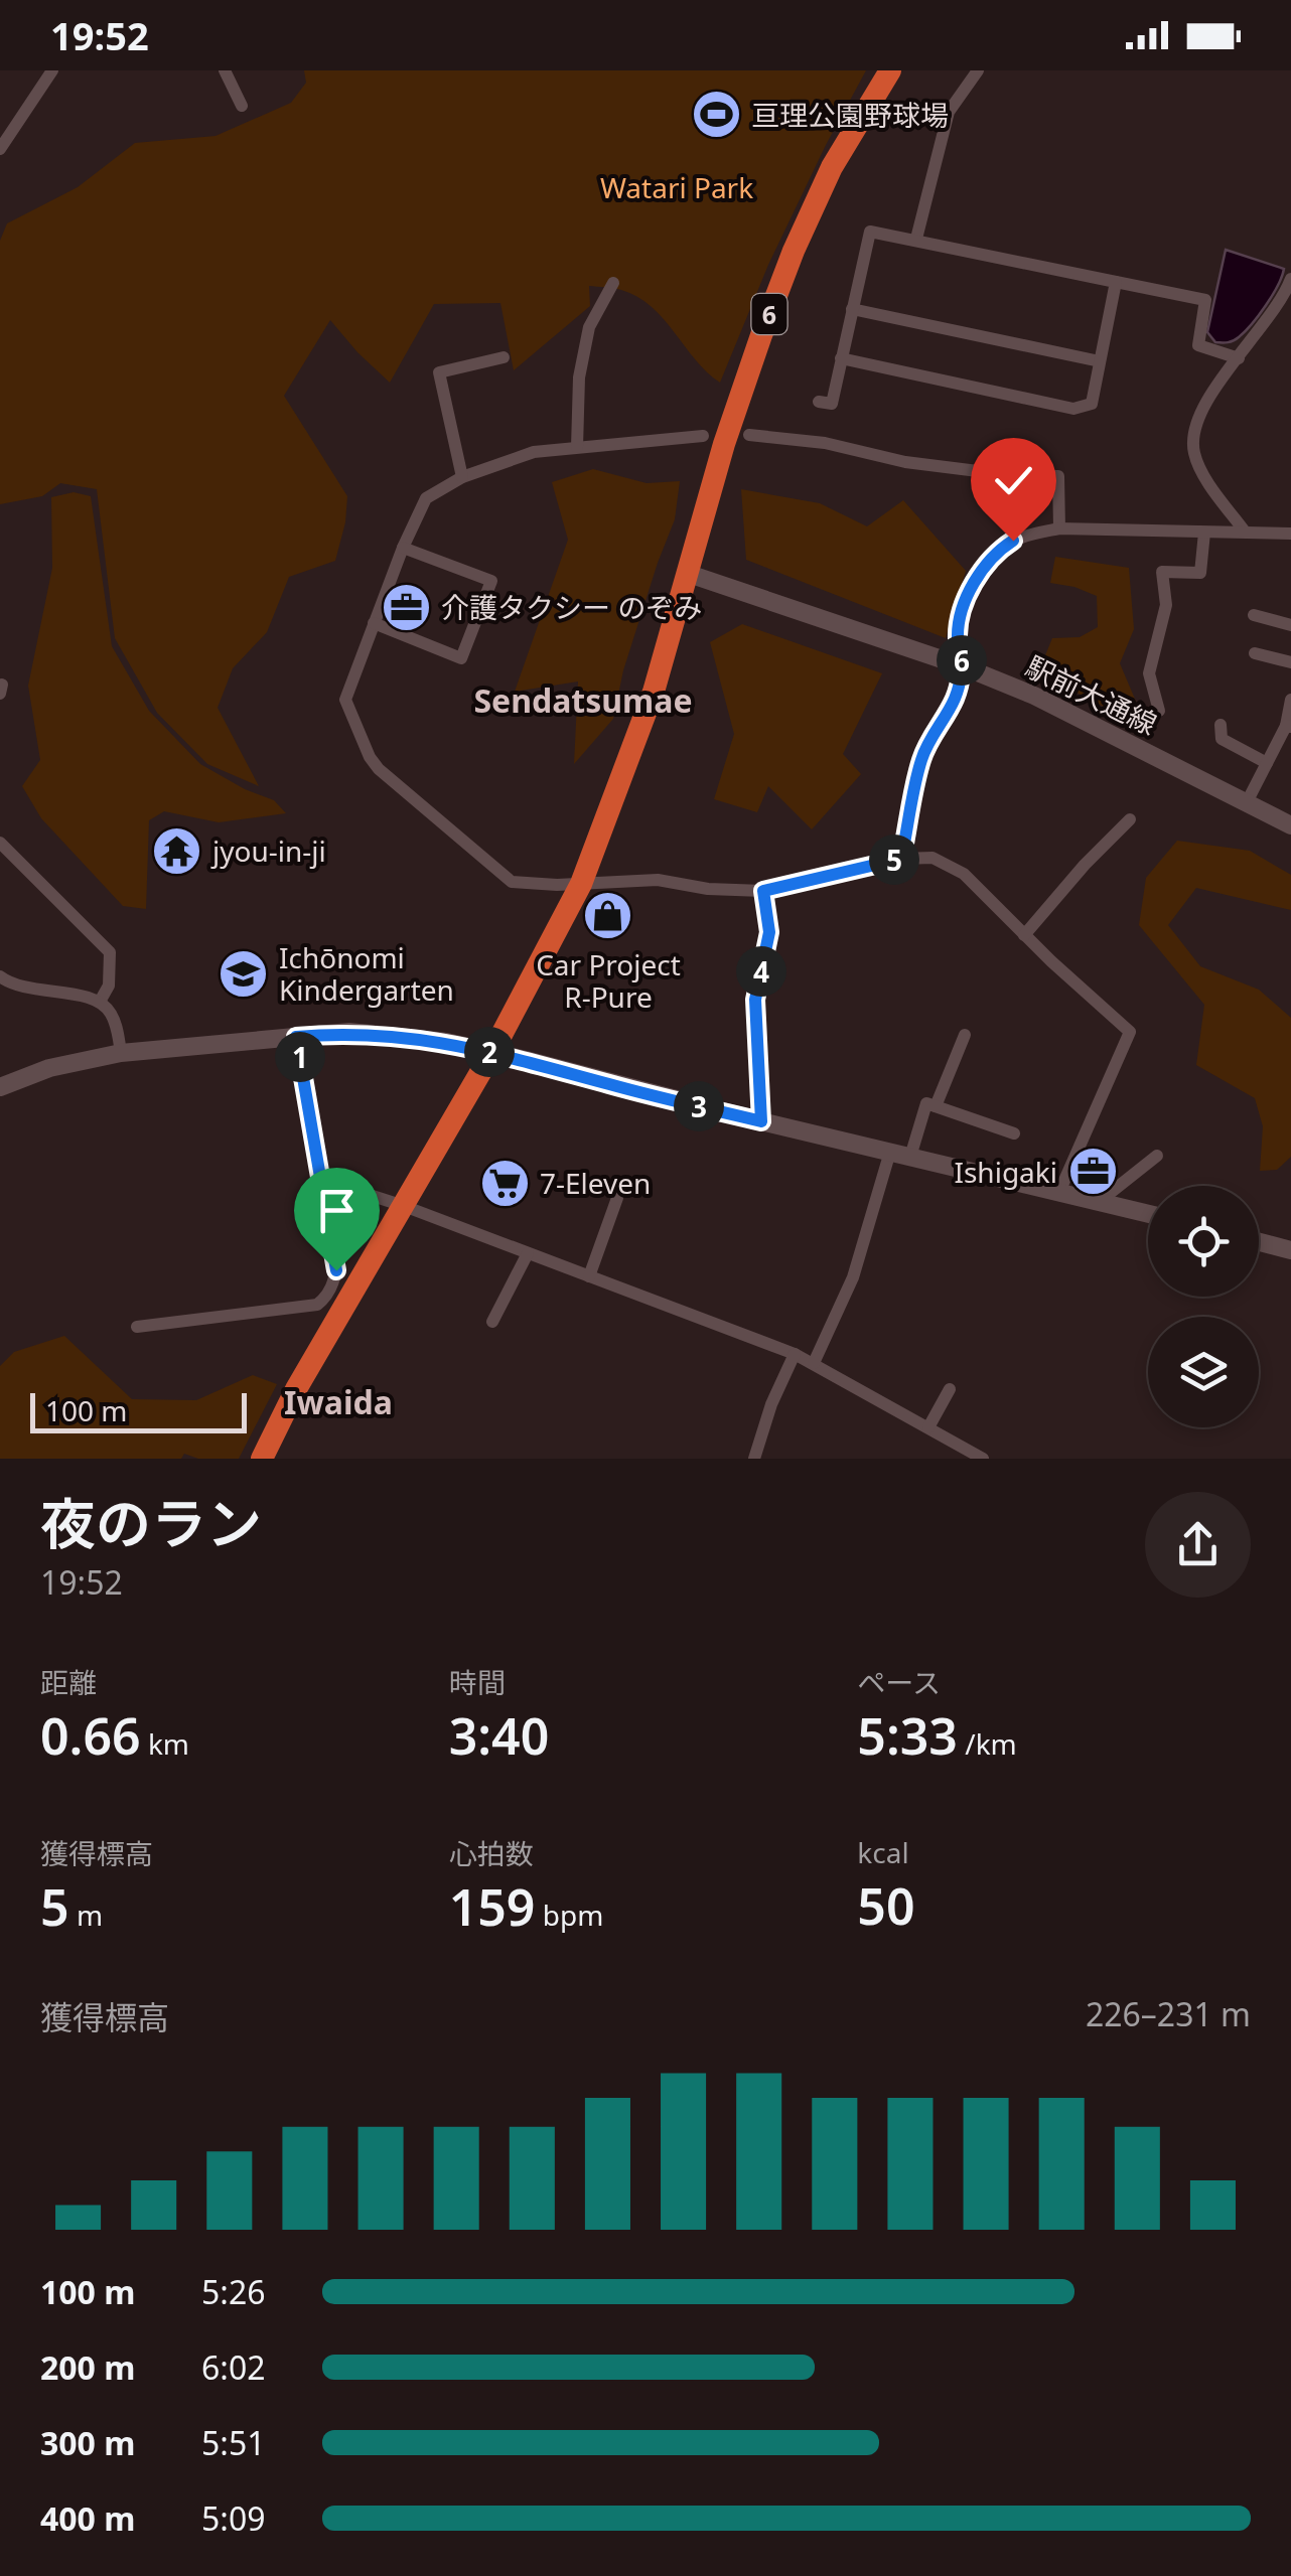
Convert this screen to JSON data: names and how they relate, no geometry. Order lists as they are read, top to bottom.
{
  "streets": {
    "highway": ["6"],
    "street": ["駅前大通線"]
  },
  "crossings": [
    ["6", "駅前大通線"]
  ],
  "districts": ["Sendatsumae", "Iwaida"],
  "parks": ["Watari Park"],
  "places": {
    "sports": ["亘理公園野球場"],
    "office": ["介護タクシー のぞみ", "Ishigaki"],
    "temple": ["jyou-in-ji"],
    "shop": ["Car Project R-Pure"],
    "school or university": ["Ichōnomi Kindergarten"],
    "supermarket": ["7-Eleven"]
  },
  "scale_bar": "100 m",
  "page": {
    "status": "19:52",
    "pins": [
      "6",
      "5",
      "4",
      "2",
      "1",
      "3"
    ],
    "scale": "100 m",
    "heading": ["夜のラン", "19:52"],
    "stats": [
      ["距離", "0.66 km"],
      ["時間", "3:40"],
      ["ペース", "5:33 /km"],
      ["獲得標高", "5 m"],
      ["心拍数", "159 bpm"],
      ["kcal", "50"]
    ],
    "chart": ["獲得標高", "226–231 m"],
    "list": [
      {
        "name": "100 m",
        "note": "5:26"
      },
      {
        "name": "200 m",
        "note": "6:02"
      },
      {
        "name": "300 m",
        "note": "5:51"
      },
      {
        "name": "400 m",
        "note": "5:09"
      }
    ]
  }
}
